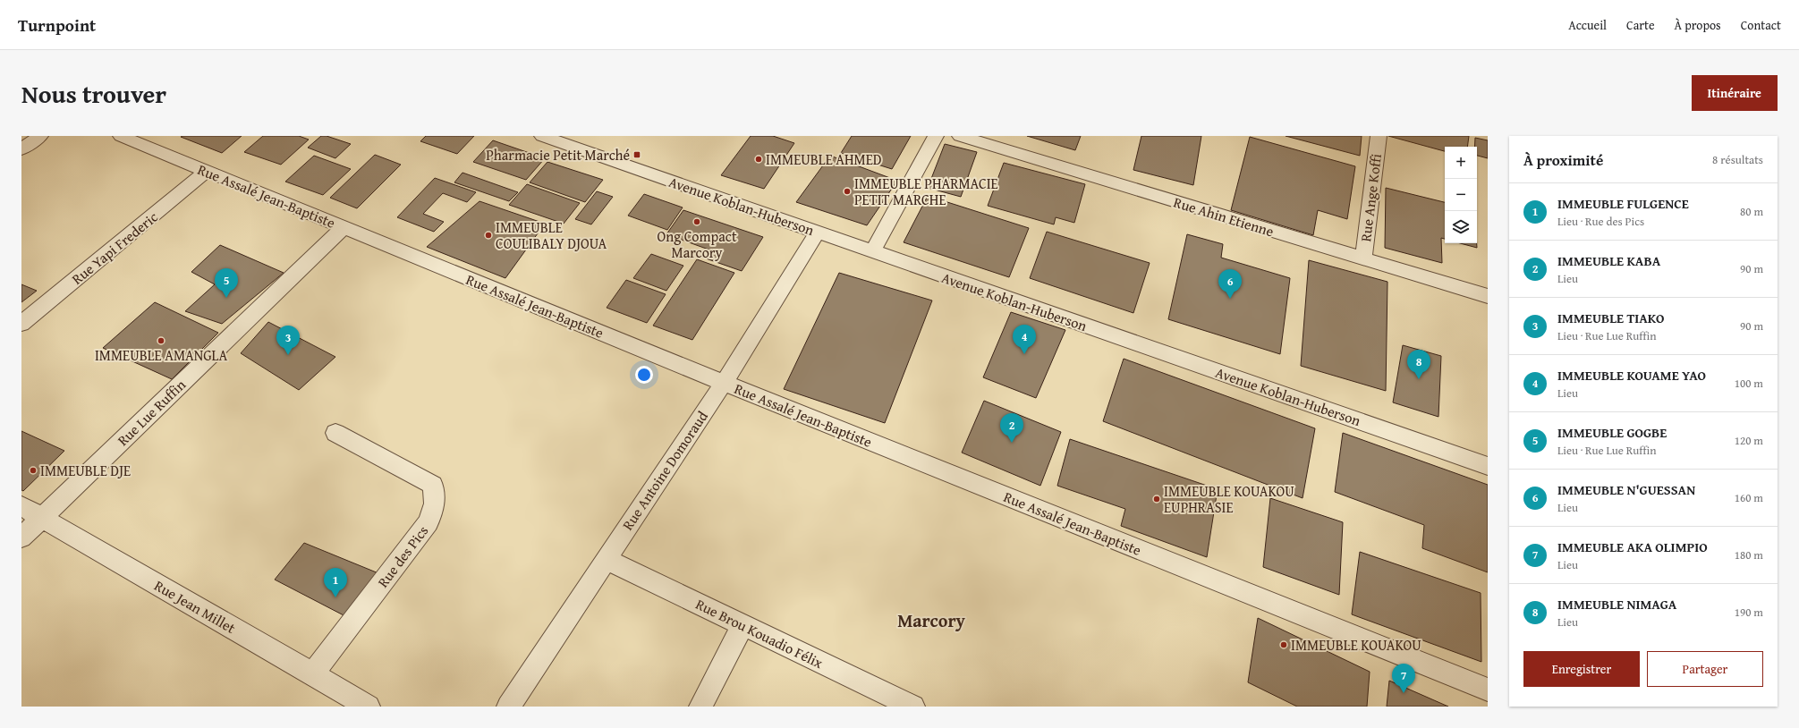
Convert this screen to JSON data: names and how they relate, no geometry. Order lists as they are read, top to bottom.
{
  "streets": {
    "street": [
      "Rue Assalé Jean-Baptiste",
      "Rue Ange Koffi",
      "Avenue Koblan-Huberson",
      "Rue Ahin Etienne",
      "Rue Yapi Frederic",
      "Rue Lue Ruffin",
      "Rue Antoine Domoraud",
      "Rue des Pics",
      "Rue Jean Millet",
      "Rue Brou Kouadio Félix"
    ]
  },
  "crossings": [
    ["Rue Assalé Jean-Baptiste", "Rue Yapi Frederic"],
    ["Rue Assalé Jean-Baptiste", "Rue Lue Ruffin"],
    ["Rue Assalé Jean-Baptiste", "Rue Antoine Domoraud"],
    ["Rue Ange Koffi", "Rue Ahin Etienne"],
    ["Avenue Koblan-Huberson", "Rue Antoine Domoraud"],
    ["Rue Lue Ruffin", "Rue Jean Millet"],
    ["Rue Antoine Domoraud", "Rue Brou Kouadio Félix"],
    ["Rue des Pics", "Rue Jean Millet"]
  ],
  "districts": ["Marcory"],
  "places": {
    "transit": ["Pharmacie Petit Marché"],
    "other": [
      "IMMEUBLE AHMED",
      "IMMEUBLE PHARMACIE PETIT MARCHE",
      "Ong Compact Marcory",
      "IMMEUBLE COULIBALY DJOUA",
      "IMMEUBLE AMANGLA",
      "IMMEUBLE DJE",
      "IMMEUBLE KOUAKOU EUPHRASIE",
      "IMMEUBLE KOUAKOU"
    ]
  },
  "page": {
    "header": "Turnpoint",
    "nav": [
      "Accueil",
      "Carte",
      "À propos",
      "Contact"
    ],
    "title": "Nous trouver",
    "buttons": [
      "Itinéraire",
      ["Enregistrer", "Partager"]
    ],
    "heading": ["À proximité", "8 résultats"],
    "map_buttons": ["+", "−"],
    "list": [
      {
        "mark": "1",
        "name": "IMMEUBLE FULGENCE",
        "note": "Lieu · Rue des Pics",
        "value": "80 m"
      },
      {
        "mark": "2",
        "name": "IMMEUBLE KABA",
        "note": "Lieu",
        "value": "90 m"
      },
      {
        "mark": "3",
        "name": "IMMEUBLE TIAKO",
        "note": "Lieu · Rue Lue Ruffin",
        "value": "90 m"
      },
      {
        "mark": "4",
        "name": "IMMEUBLE KOUAME YAO",
        "note": "Lieu",
        "value": "100 m"
      },
      {
        "mark": "5",
        "name": "IMMEUBLE GOGBE",
        "note": "Lieu · Rue Lue Ruffin",
        "value": "120 m"
      },
      {
        "mark": "6",
        "name": "IMMEUBLE N'GUESSAN",
        "note": "Lieu",
        "value": "160 m"
      },
      {
        "mark": "7",
        "name": "IMMEUBLE AKA OLIMPIO",
        "note": "Lieu",
        "value": "180 m"
      },
      {
        "mark": "8",
        "name": "IMMEUBLE NIMAGA",
        "note": "Lieu",
        "value": "190 m"
      }
    ],
    "pins": [
      "5",
      "6",
      "4",
      "3",
      "8",
      "2",
      "1",
      "7"
    ]
  }
}
